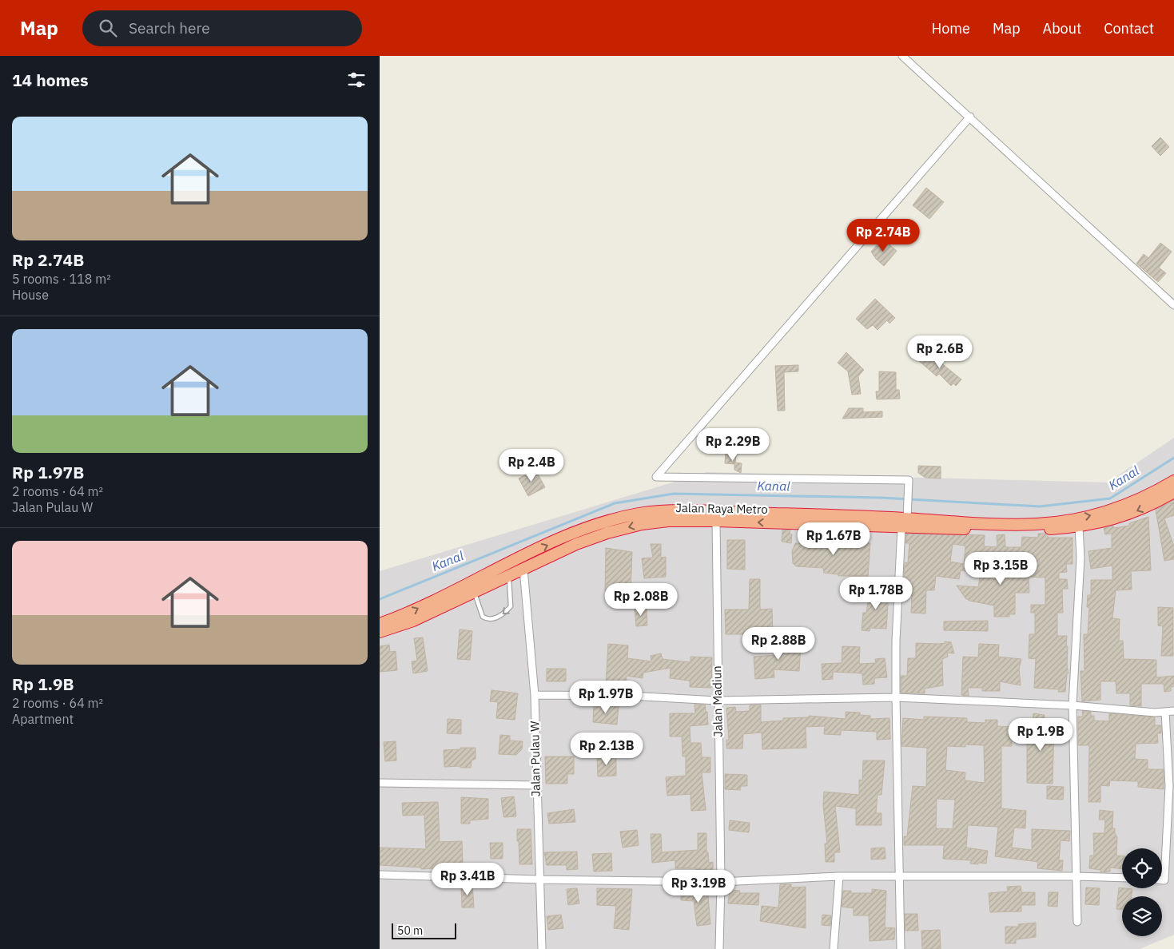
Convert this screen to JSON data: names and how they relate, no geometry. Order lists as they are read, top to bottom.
{
  "streets": {
    "highway": ["Jalan Raya Metro"],
    "street": ["Jalan Madiun", "Jalan Pulau W"]
  },
  "crossings": [
    ["Jalan Raya Metro", "Jalan Madiun"],
    ["Jalan Raya Metro", "Jalan Pulau W"]
  ],
  "water": ["Kanal"],
  "scale_bar": "50 m",
  "page": {
    "header": "Map",
    "search": "Search here",
    "nav": [
      "Home",
      "Map",
      "About",
      "Contact"
    ],
    "heading": "14 homes",
    "list": [
      {
        "name": "Rp 2.74B",
        "note": "5 rooms · 118 m² · House"
      },
      {
        "name": "Rp 1.97B",
        "note": "2 rooms · 64 m² · Jalan Pulau W"
      },
      {
        "name": "Rp 1.9B",
        "note": "2 rooms · 64 m² · Apartment"
      }
    ],
    "price": [
      "Rp 2.74B",
      "Rp 2.6B",
      "Rp 2.29B",
      "Rp 2.4B",
      "Rp 1.67B",
      "Rp 3.15B",
      "Rp 1.78B",
      "Rp 2.08B",
      "Rp 2.88B",
      "Rp 1.97B",
      "Rp 1.9B",
      "Rp 2.13B",
      "Rp 3.41B",
      "Rp 3.19B"
    ],
    "scale": "50 m"
  }
}
